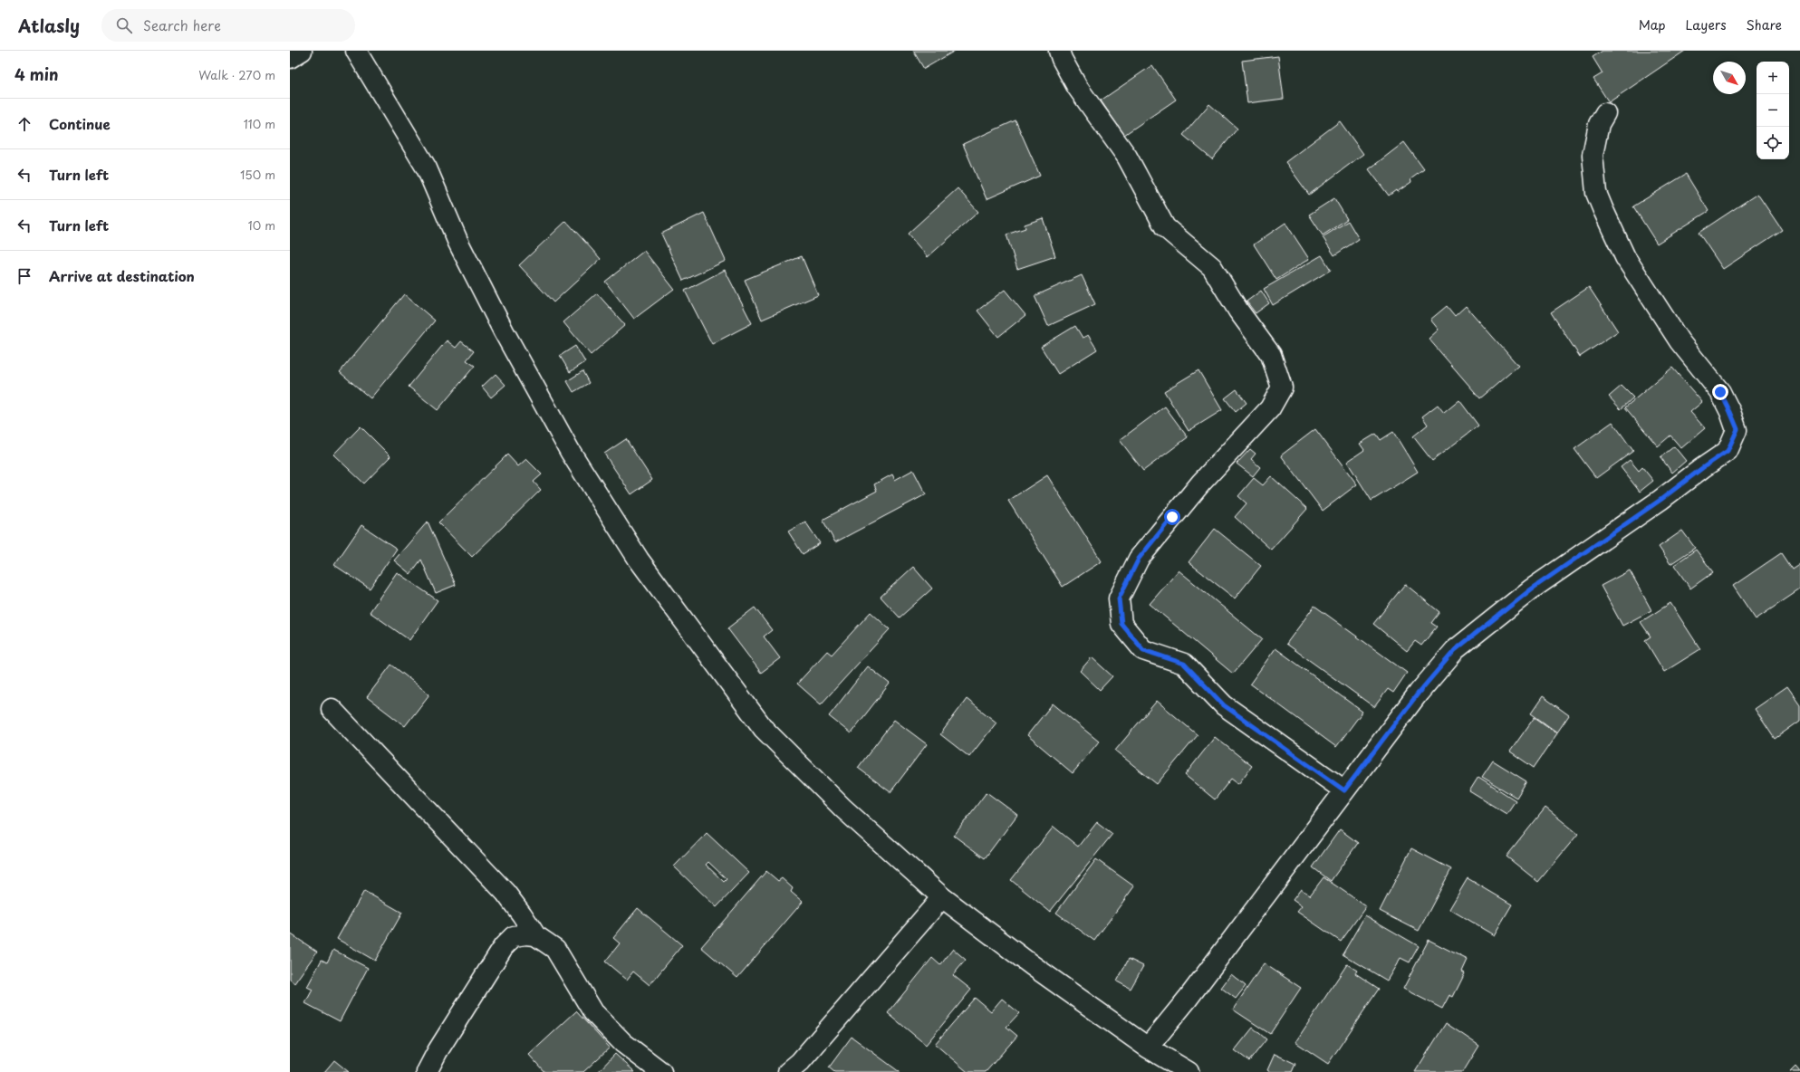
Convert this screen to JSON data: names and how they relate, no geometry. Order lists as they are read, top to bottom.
{
  "north": "bottom right",
  "page": {
    "header": "Atlasly",
    "search": "Search here",
    "nav": ["Map", "Layers", "Share"],
    "heading": ["4 min", "Walk · 270 m"],
    "map_buttons": ["+", "−"],
    "list": [
      ["Continue", "110 m"],
      ["Turn left", "150 m"],
      ["Turn left", "10 m"],
      "Arrive at destination"
    ]
  }
}
